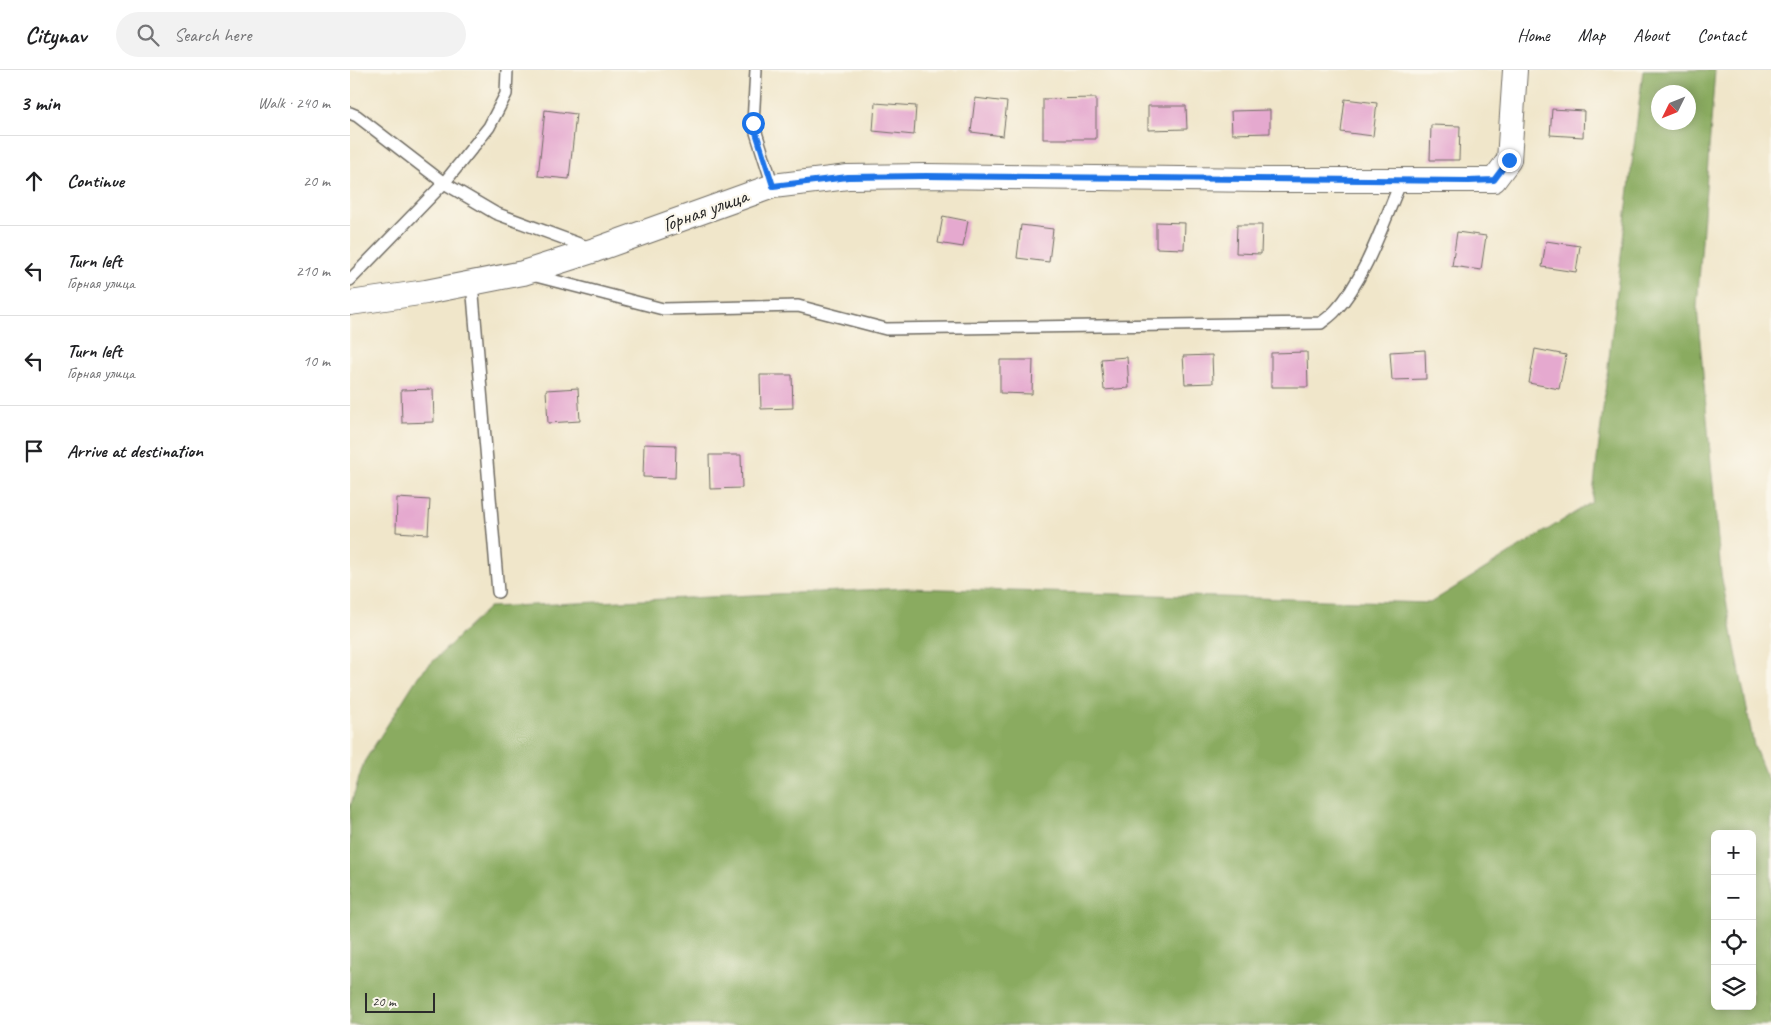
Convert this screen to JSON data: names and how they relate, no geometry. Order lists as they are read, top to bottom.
{
  "streets": {
    "street": ["Горная улица"]
  },
  "scale_bar": "20 m",
  "north": "bottom left",
  "page": {
    "header": "Citynav",
    "search": "Search here",
    "nav": [
      "Home",
      "Map",
      "About",
      "Contact"
    ],
    "heading": ["3 min", "Walk · 240 m"],
    "list": [
      ["Continue", "20 m"],
      ["Turn left", "Горная улица", "210 m"],
      ["Turn left", "Горная улица", "10 m"],
      "Arrive at destination"
    ],
    "map_buttons": ["+", "−"],
    "scale": "20 m"
  }
}
